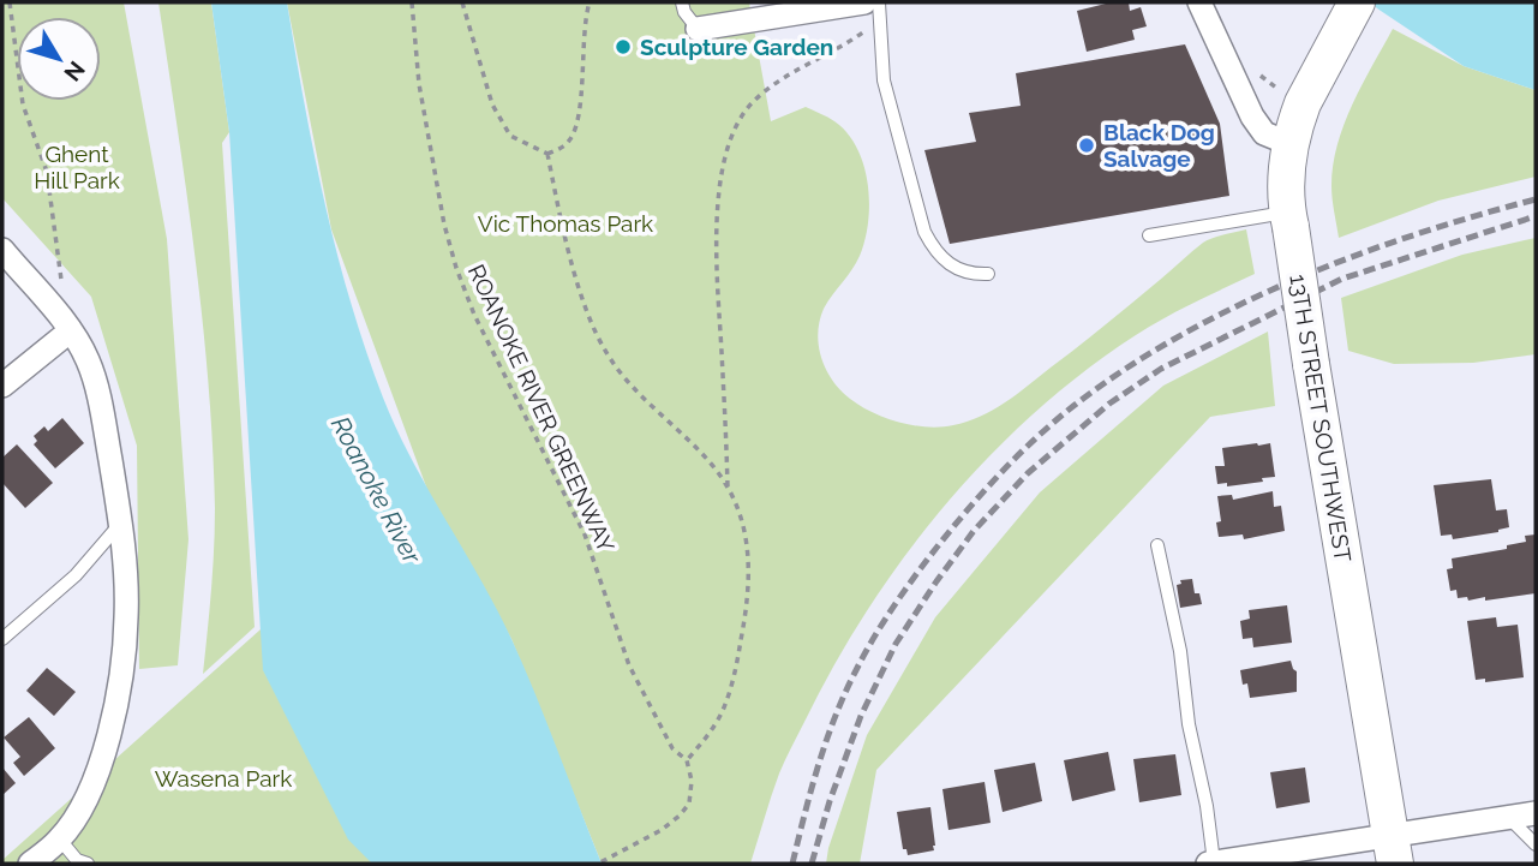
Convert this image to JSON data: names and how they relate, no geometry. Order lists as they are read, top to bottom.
{
  "streets": {
    "main road": ["13TH STREET SOUTHWEST"],
    "path": ["ROANOKE RIVER GREENWAY"]
  },
  "water": ["Roanoke River"],
  "parks": ["Ghent Hill Park", "Vic Thomas Park", "Wasena Park"],
  "places": ["Sculpture Garden", "Black Dog Salvage"],
  "north": "bottom right"
}
